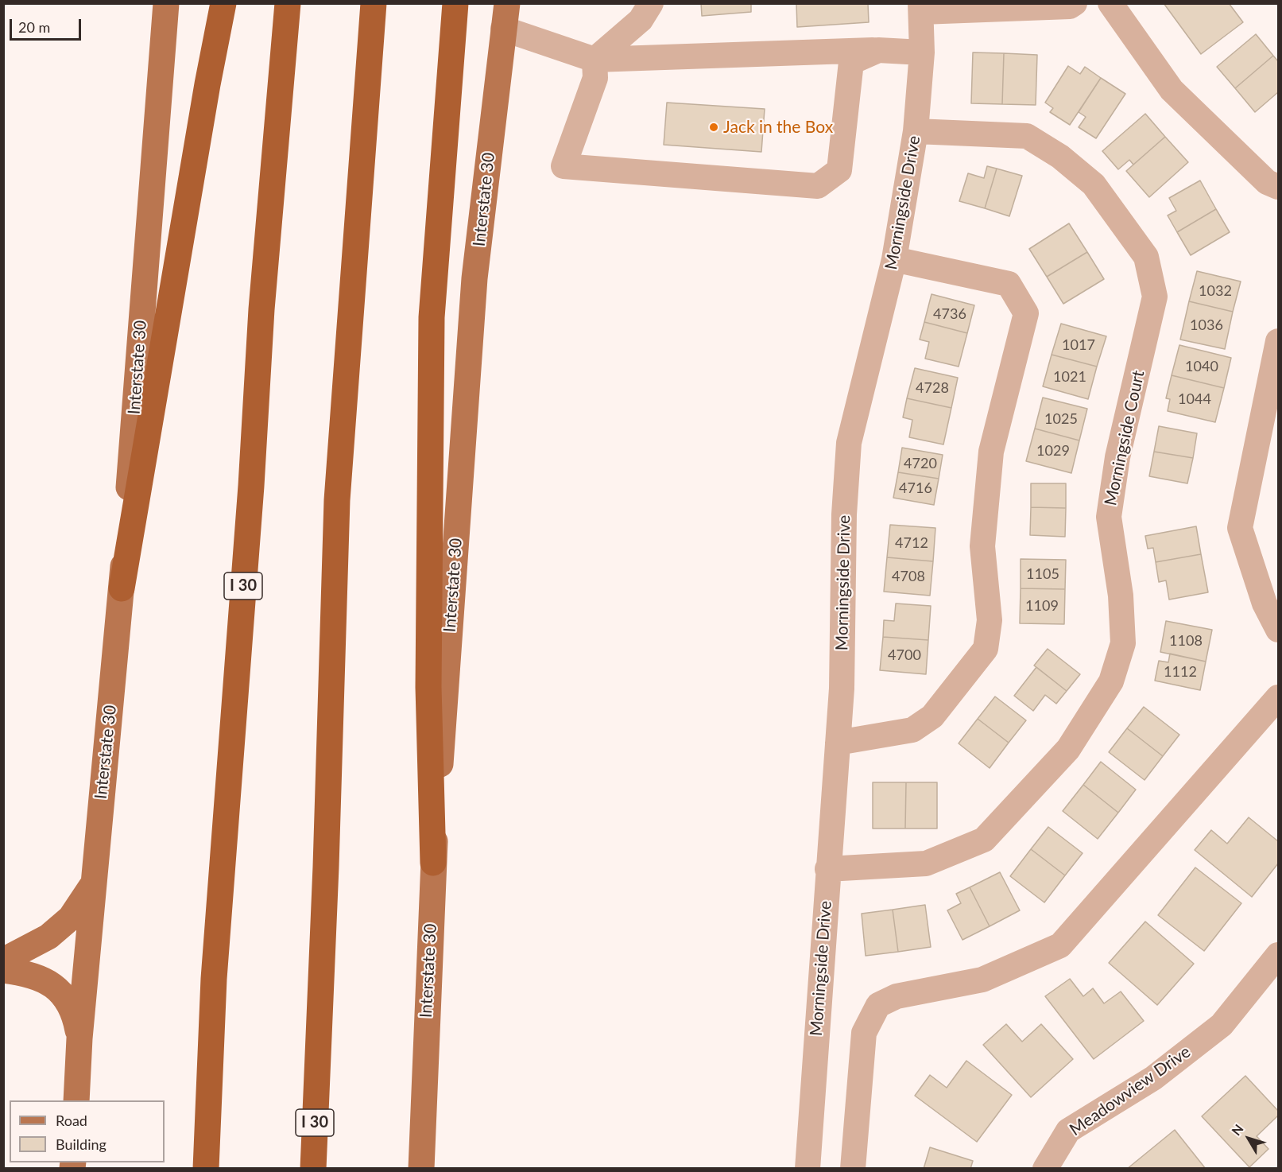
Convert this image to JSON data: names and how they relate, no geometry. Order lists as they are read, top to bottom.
{
  "streets": {
    "highway": ["I 30"],
    "main road": ["Interstate 30"],
    "street": ["Morningside Drive", "Morningside Court", "Meadowview Drive"]
  },
  "crossings": [
    ["Morningside Drive", "Morningside Court"]
  ],
  "places": ["Jack in the Box"],
  "house_numbers": [
    "1032",
    "4736",
    "1036",
    "1017",
    "1040",
    "1021",
    "4728",
    "1044",
    "1025",
    "1029",
    "4720",
    "4716",
    "4712",
    "1105",
    "4708",
    "1109",
    "1108",
    "4700",
    "1112"
  ],
  "legend": ["Road", "Building"],
  "scale_bar": "20 m",
  "north": "top left"
}
